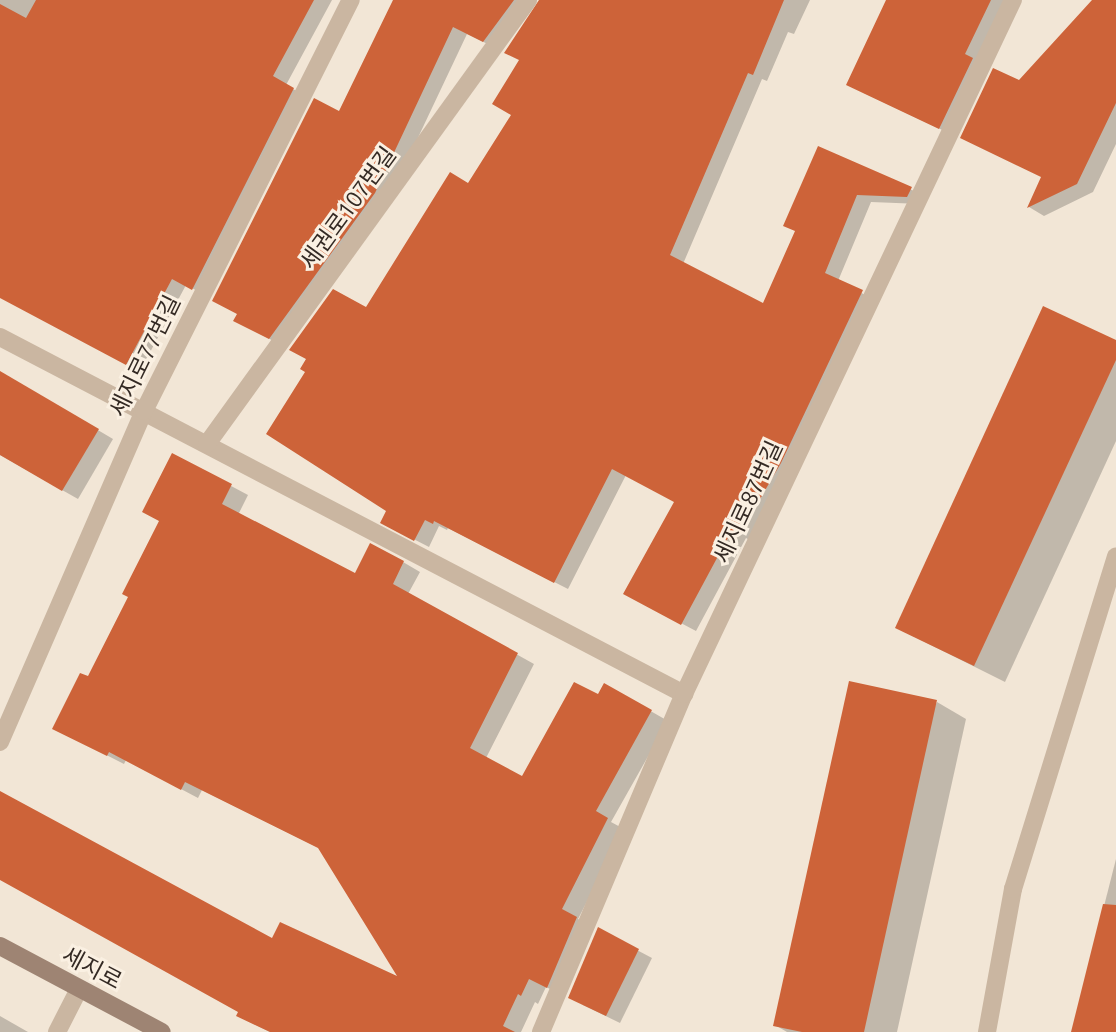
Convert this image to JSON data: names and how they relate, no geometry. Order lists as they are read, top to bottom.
{
  "streets": {
    "street": [
      "세권로107번길",
      "세지로77번길",
      "세지로87번길",
      "세지로"
    ]
  }
}
